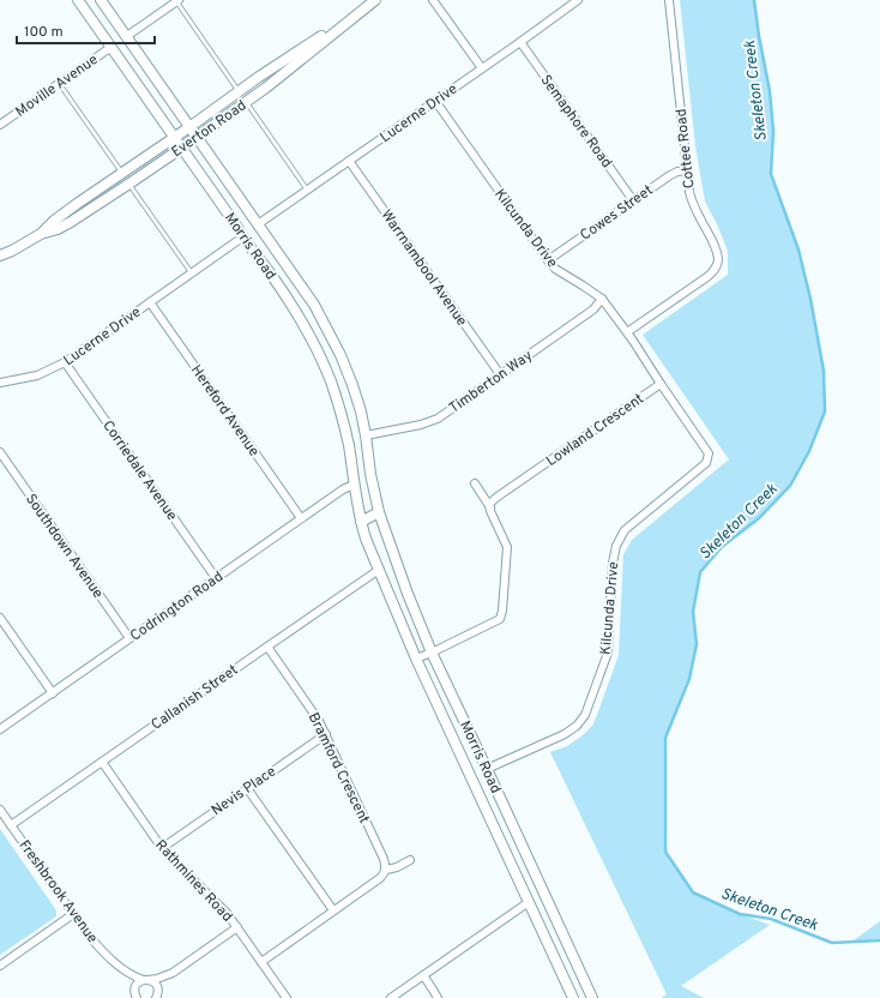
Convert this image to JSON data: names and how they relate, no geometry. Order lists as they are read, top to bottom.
{
  "streets": {
    "street": [
      "Moville Avenue",
      "Lucerne Drive",
      "Semaphore Road",
      "Everton Road",
      "Cottee Road",
      "Cowes Street",
      "Kilcunda Drive",
      "Morris Road",
      "Warrnambool Avenue",
      "Timberton Way",
      "Hereford Avenue",
      "Lowland Crescent",
      "Corriedale Avenue",
      "Southdown Avenue",
      "Codrington Road",
      "Callanish Street",
      "Bramford Crescent",
      "Nevis Place",
      "Rathmines Road",
      "Freshbrook Avenue"
    ]
  },
  "crossings": [
    ["Moville Avenue", "Morris Road"],
    ["Lucerne Drive", "Semaphore Road"],
    ["Lucerne Drive", "Kilcunda Drive"],
    ["Lucerne Drive", "Morris Road"],
    ["Lucerne Drive", "Warrnambool Avenue"],
    ["Lucerne Drive", "Hereford Avenue"],
    ["Lucerne Drive", "Corriedale Avenue"],
    ["Semaphore Road", "Cowes Street"],
    ["Everton Road", "Morris Road"],
    ["Cottee Road", "Cowes Street"],
    ["Cottee Road", "Kilcunda Drive"],
    ["Cowes Street", "Kilcunda Drive"],
    ["Kilcunda Drive", "Morris Road"],
    ["Kilcunda Drive", "Timberton Way"],
    ["Kilcunda Drive", "Lowland Crescent"],
    ["Morris Road", "Timberton Way"],
    ["Morris Road", "Codrington Road"],
    ["Morris Road", "Callanish Street"],
    ["Warrnambool Avenue", "Timberton Way"],
    ["Hereford Avenue", "Codrington Road"],
    ["Corriedale Avenue", "Codrington Road"],
    ["Southdown Avenue", "Codrington Road"],
    ["Callanish Street", "Bramford Crescent"],
    ["Callanish Street", "Rathmines Road"],
    ["Callanish Street", "Freshbrook Avenue"],
    ["Bramford Crescent", "Nevis Place"],
    ["Nevis Place", "Rathmines Road"]
  ],
  "water": ["Skeleton Creek"],
  "scale_bar": "100 m"
}
